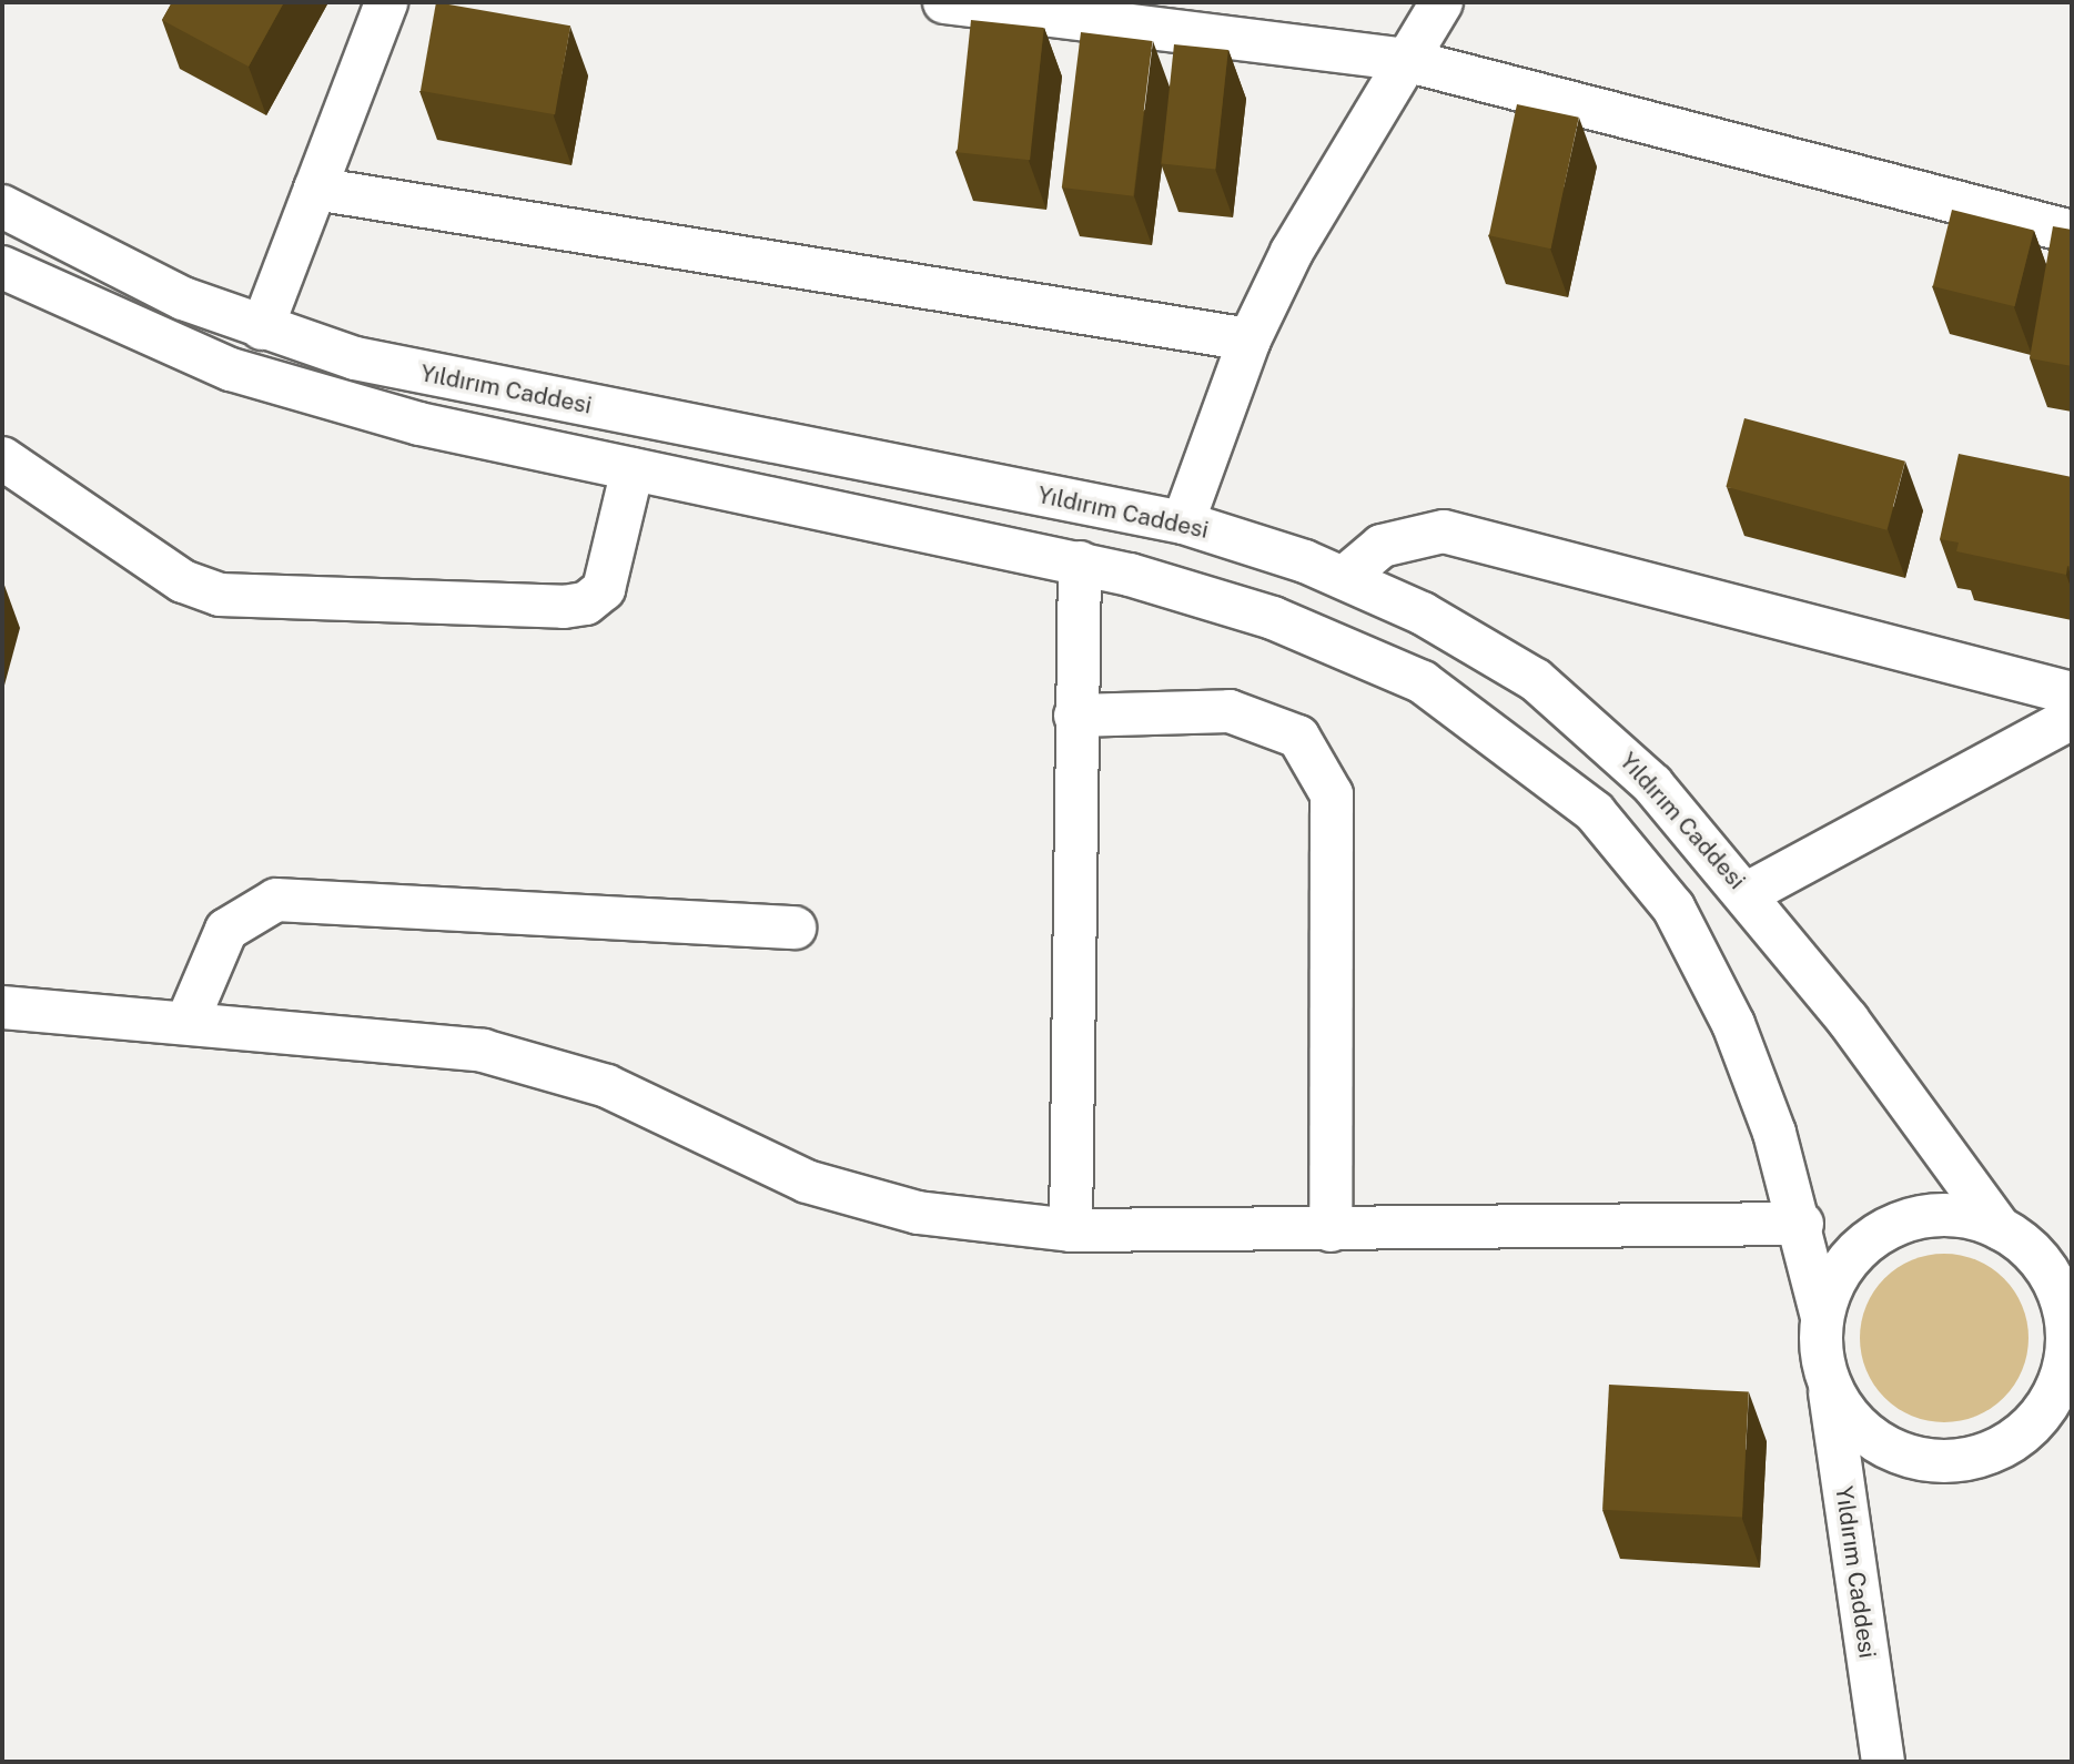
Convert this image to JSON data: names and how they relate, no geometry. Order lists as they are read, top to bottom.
{
  "streets": {
    "street": ["Yıldırım Caddesi"]
  }
}
